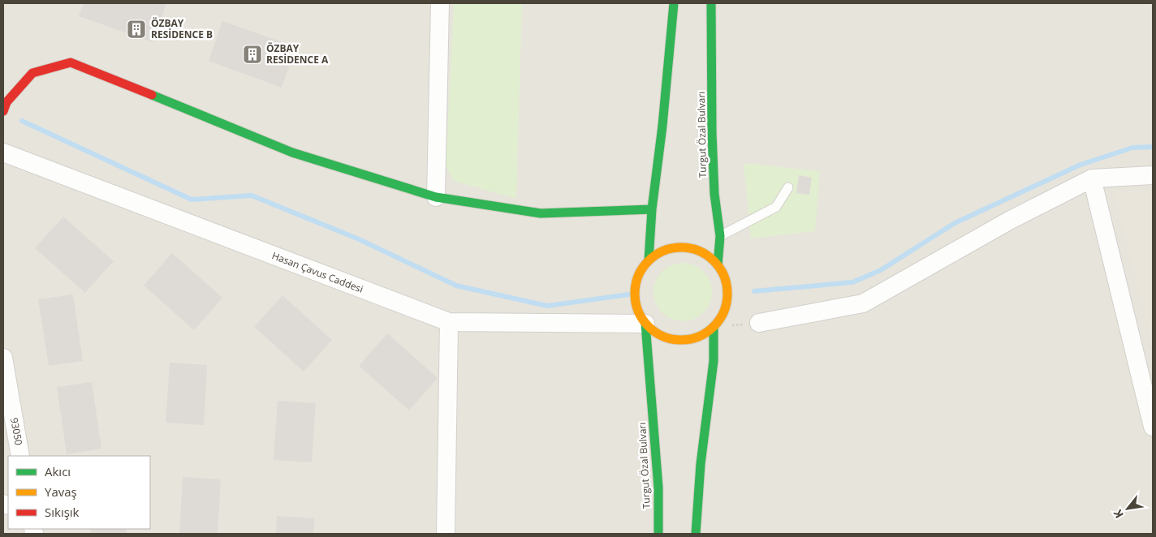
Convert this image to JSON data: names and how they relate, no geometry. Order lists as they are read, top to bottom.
{
  "streets": {
    "main road": ["Turgut Özal Bulvarı"],
    "street": ["Hasan Çavus Caddesi", "93050"]
  },
  "crossings": [
    ["Turgut Özal Bulvarı", "Hasan Çavus Caddesi"]
  ],
  "places": {
    "building": ["ÖZBAY RESİDENCE B", "ÖZBAY RESİDENCE A"]
  },
  "legend": ["Akıcı", "Yavaş", "Sıkışık"],
  "north": "bottom left"
}
